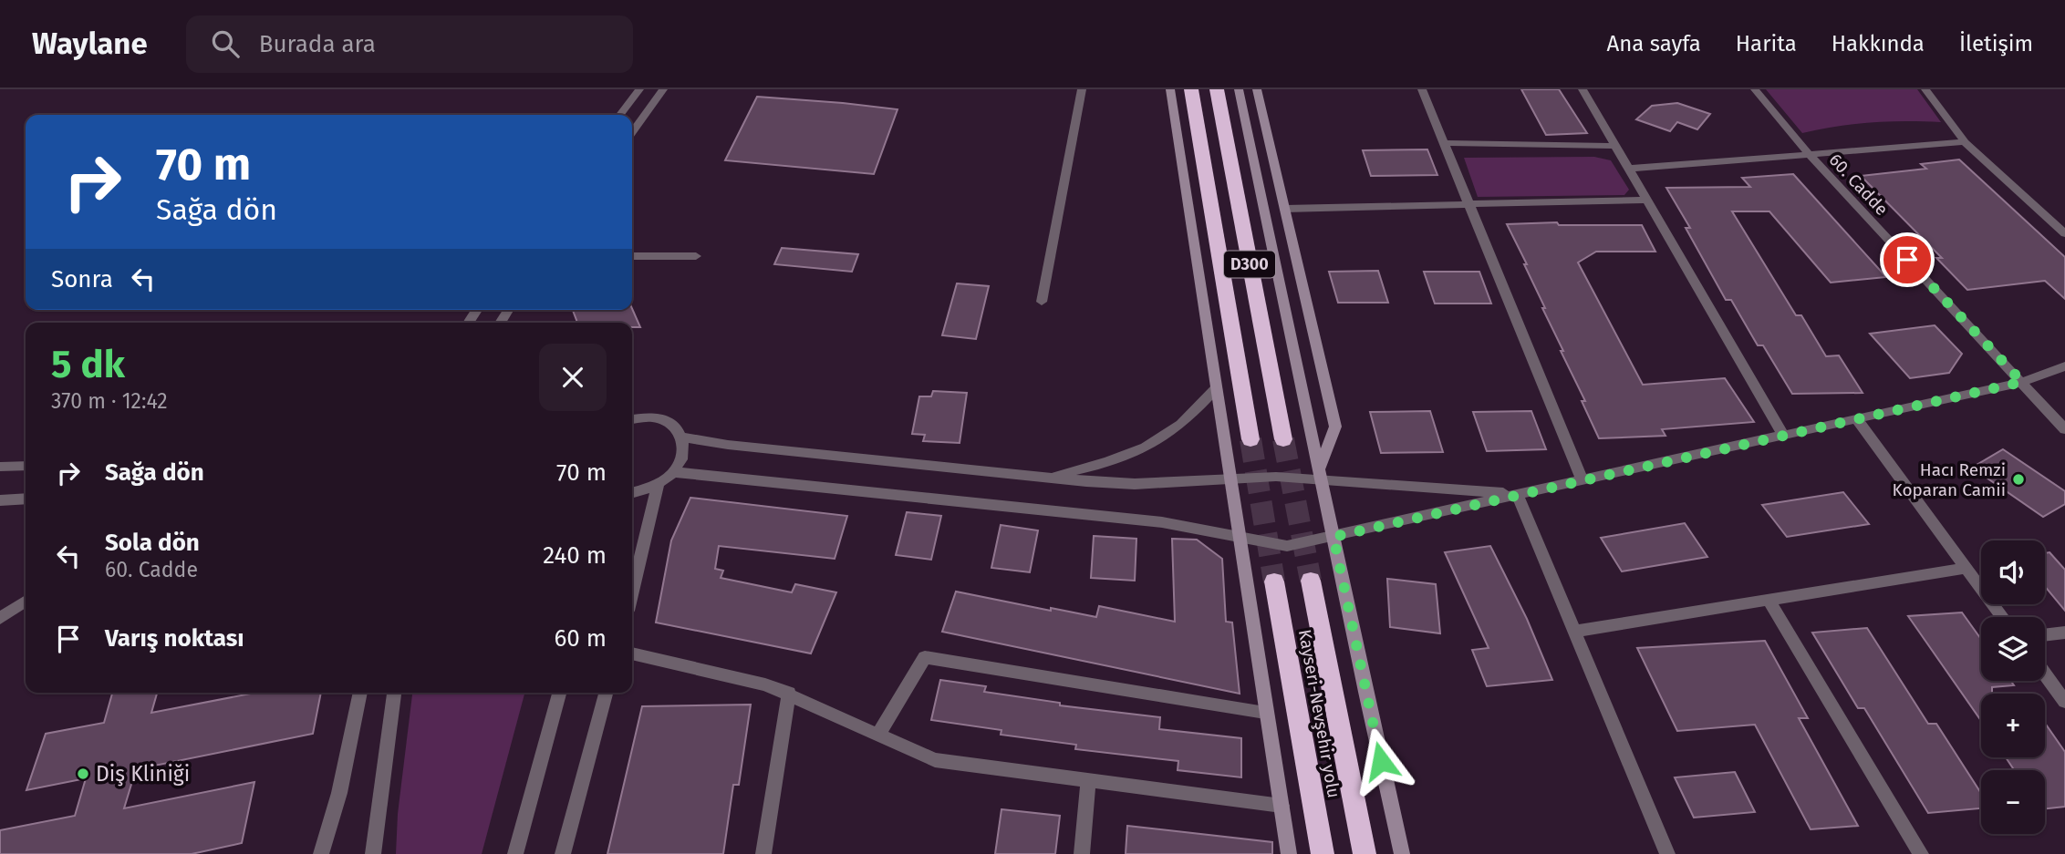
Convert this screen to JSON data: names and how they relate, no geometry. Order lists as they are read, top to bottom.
{
  "streets": {
    "highway": ["D300", "Kayseri-Nevşehir yolu"],
    "street": ["60. Cadde"]
  },
  "places": ["Hacı Remzi Koparan Camii", "Diş Kliniği"],
  "page": {
    "header": "Waylane",
    "search": "Burada ara",
    "nav": [
      "Ana sayfa",
      "Harita",
      "Hakkında",
      "İletişim"
    ],
    "turn": ["70 m", "Sağa dön"],
    "then": "Sonra",
    "heading": ["5 dk", "370 m · 12:42"],
    "list": [
      {
        "name": "Sağa dön",
        "value": "70 m"
      },
      {
        "name": "Sola dön",
        "note": "60. Cadde",
        "value": "240 m"
      },
      {
        "name": "Varış noktası",
        "value": "60 m"
      }
    ],
    "map_buttons": ["+", "−"]
  }
}
